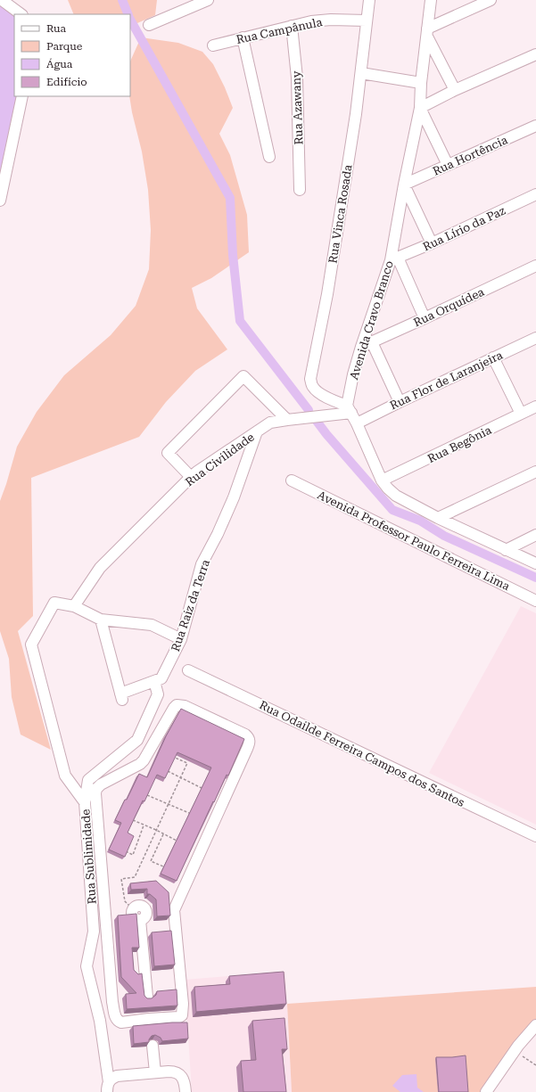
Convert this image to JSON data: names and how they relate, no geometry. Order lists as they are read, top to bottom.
{
  "streets": {
    "street": [
      "Rua Campânula",
      "Rua Azawany",
      "Rua Hortência",
      "Rua Vinca Rosada",
      "Rua Lírio da Paz",
      "Rua Orquídea",
      "Avenida Cravo Branco",
      "Rua Flor de Laranjeira",
      "Rua Begônia",
      "Rua Civilidade",
      "Avenida Professor Paulo Ferreira Lima",
      "Rua Raiz da Terra",
      "Rua Odailde Ferreira Campos dos Santos",
      "Rua Sublimidade"
    ]
  },
  "crossings": [
    ["Rua Campânula", "Rua Azawany"],
    ["Rua Campânula", "Rua Vinca Rosada"],
    ["Rua Hortência", "Avenida Cravo Branco"],
    ["Rua Vinca Rosada", "Avenida Cravo Branco"],
    ["Rua Vinca Rosada", "Rua Civilidade"],
    ["Rua Lírio da Paz", "Avenida Cravo Branco"],
    ["Rua Orquídea", "Avenida Cravo Branco"],
    ["Avenida Cravo Branco", "Rua Civilidade"],
    ["Rua Civilidade", "Rua Raiz da Terra"],
    ["Rua Civilidade", "Rua Sublimidade"]
  ],
  "legend": [
    "Rua",
    "Parque",
    "Água",
    "Edifício"
  ]
}
